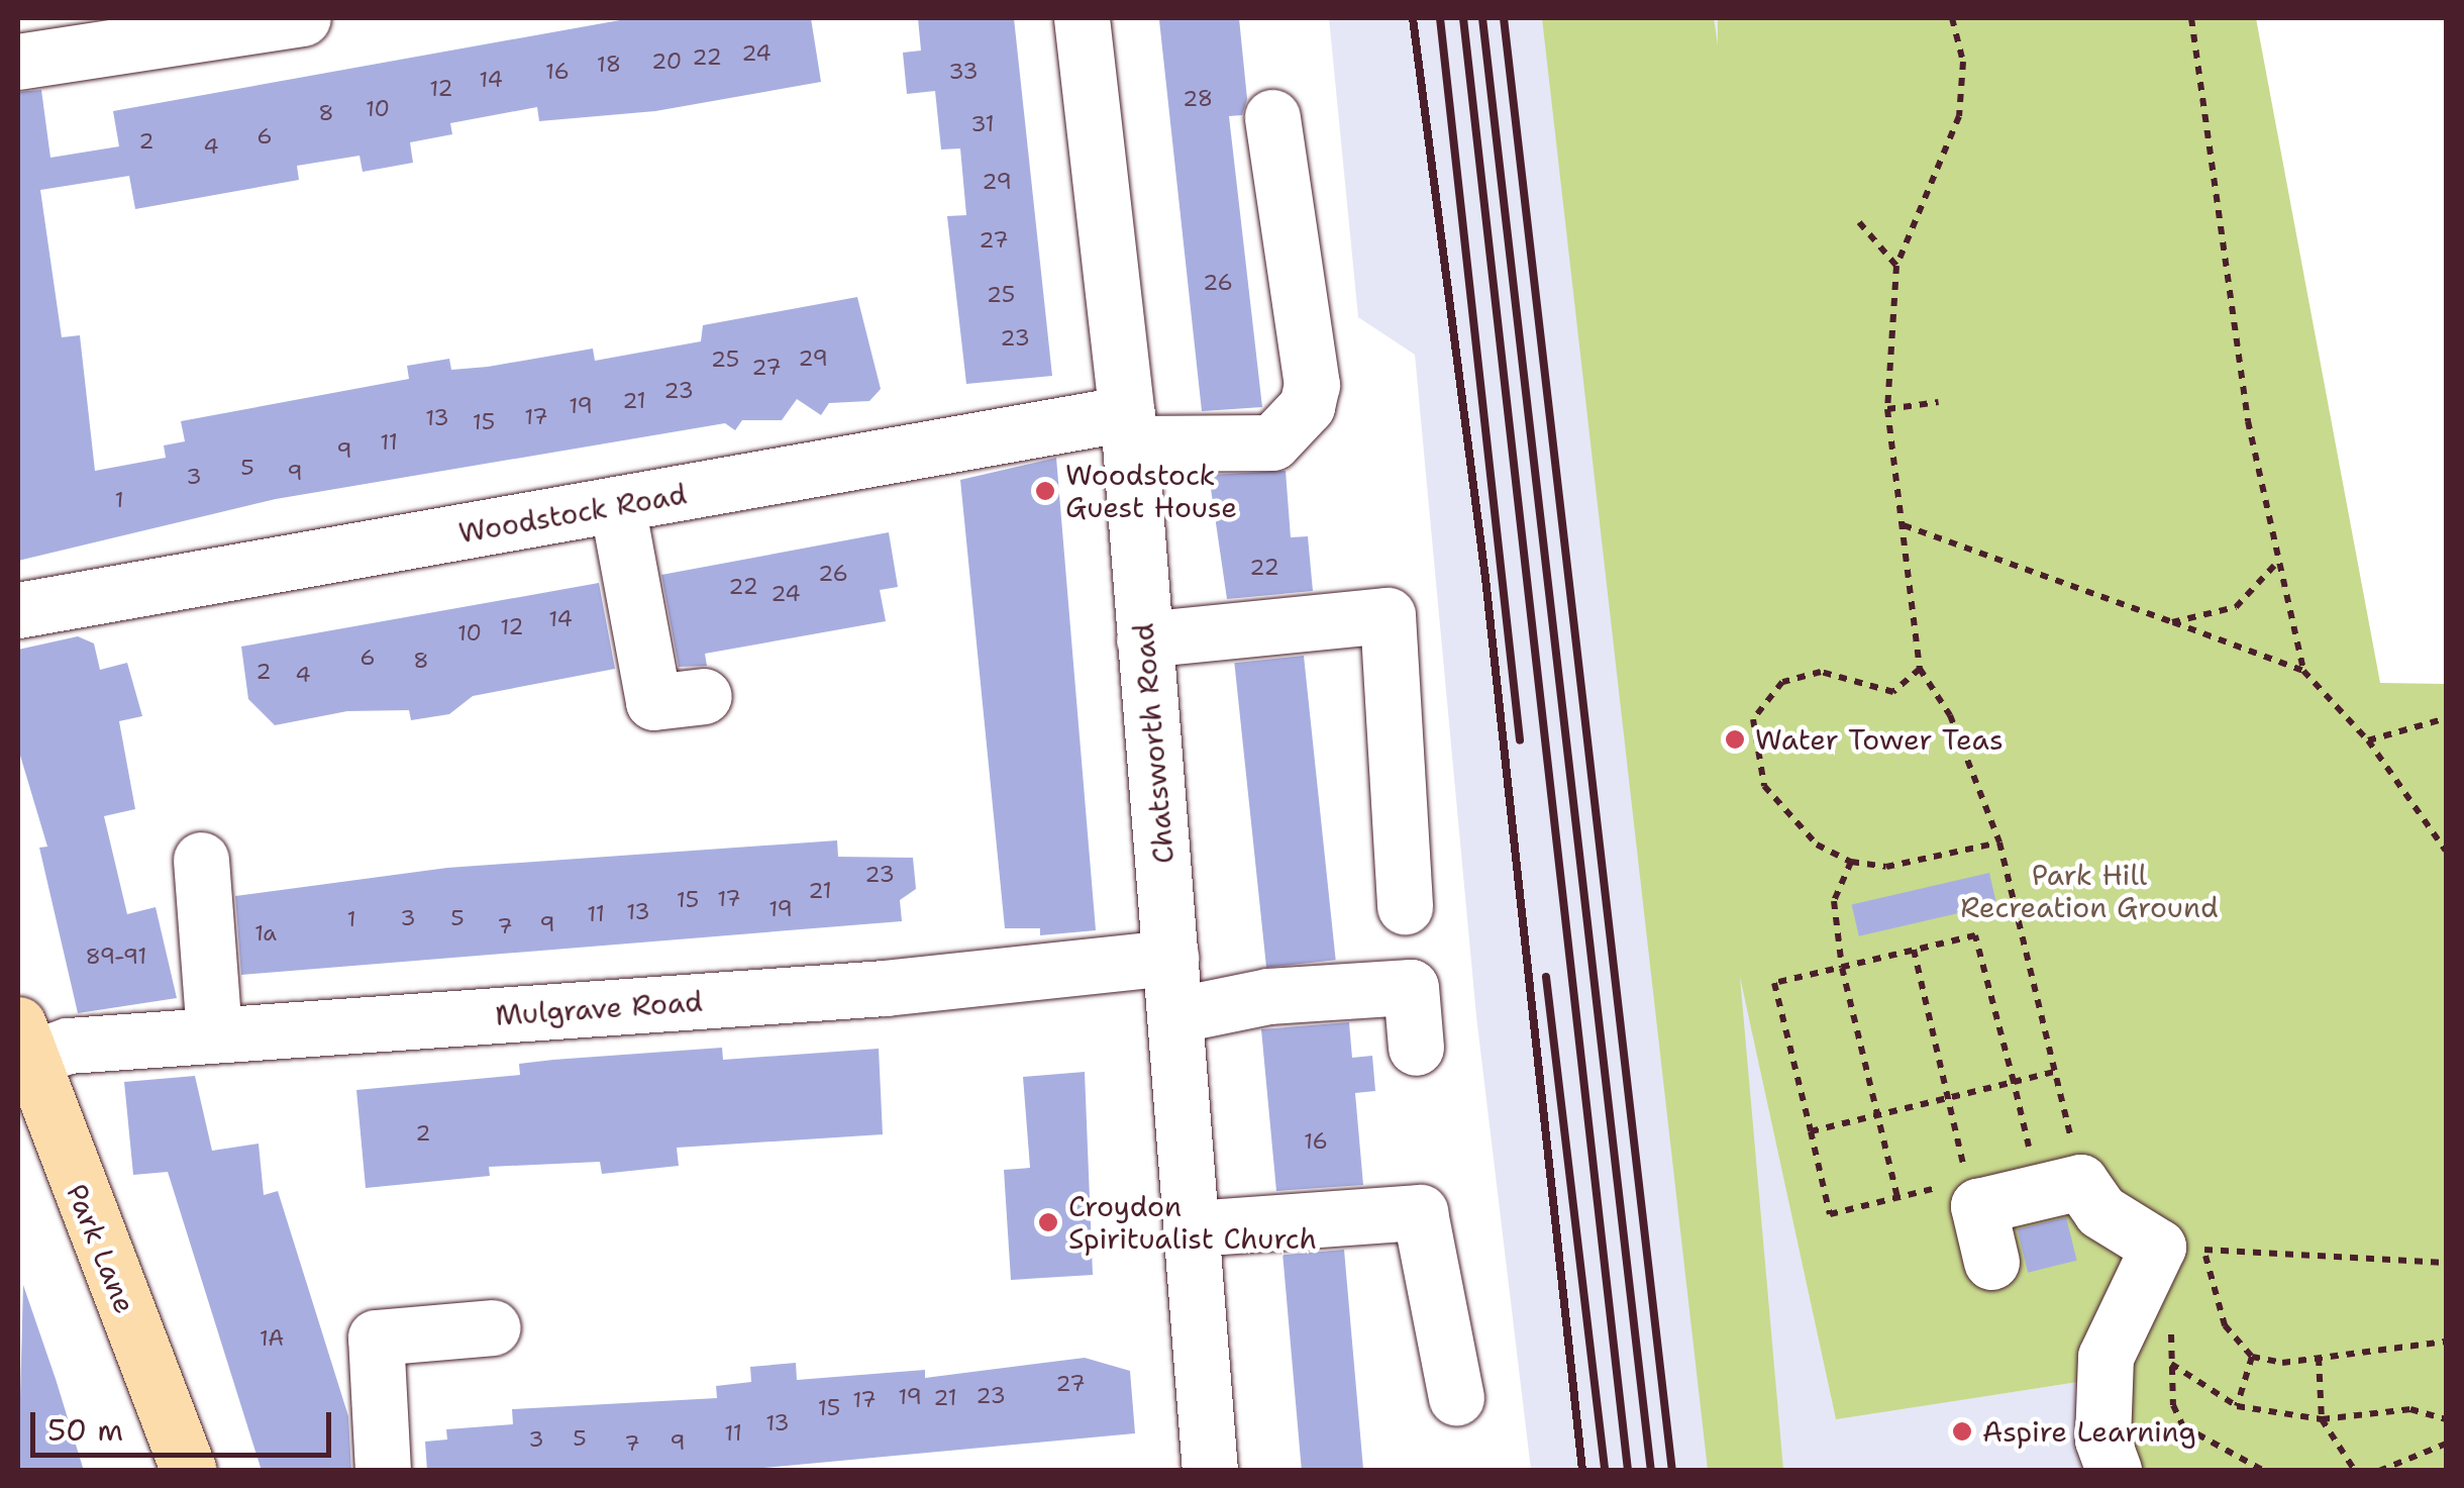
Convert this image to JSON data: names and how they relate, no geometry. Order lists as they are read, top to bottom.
{
  "streets": {
    "main road": ["Park Lane"],
    "street": ["Woodstock Road", "Chatsworth Road", "Mulgrave Road"]
  },
  "crossings": [
    ["Woodstock Road", "Chatsworth Road"],
    ["Chatsworth Road", "Mulgrave Road"],
    ["Mulgrave Road", "Park Lane"]
  ],
  "parks": ["Park Hill Recreation Ground"],
  "places": [
    "Woodstock Guest House",
    "Water Tower Teas",
    "Croydon Spiritualist Church",
    "Aspire Learning"
  ],
  "house_numbers": [
    "24",
    "22",
    "20",
    "18",
    "16",
    "33",
    "14",
    "12",
    "28",
    "10",
    "8",
    "31",
    "6",
    "2",
    "4",
    "29",
    "27",
    "26",
    "25",
    "23",
    "29",
    "25",
    "27",
    "23",
    "21",
    "19",
    "17",
    "13",
    "15",
    "11",
    "9",
    "5",
    "9",
    "3",
    "1",
    "22",
    "26",
    "22",
    "24",
    "14",
    "12",
    "10",
    "6",
    "8",
    "2",
    "4",
    "23",
    "21",
    "17",
    "15",
    "19",
    "13",
    "11",
    "3",
    "5",
    "1",
    "9",
    "7",
    "1a",
    "89-91",
    "2",
    "16",
    "1A",
    "27",
    "23",
    "19",
    "21",
    "17",
    "15",
    "13",
    "11",
    "5",
    "3",
    "9",
    "7"
  ],
  "scale_bar": "50 m"
}
